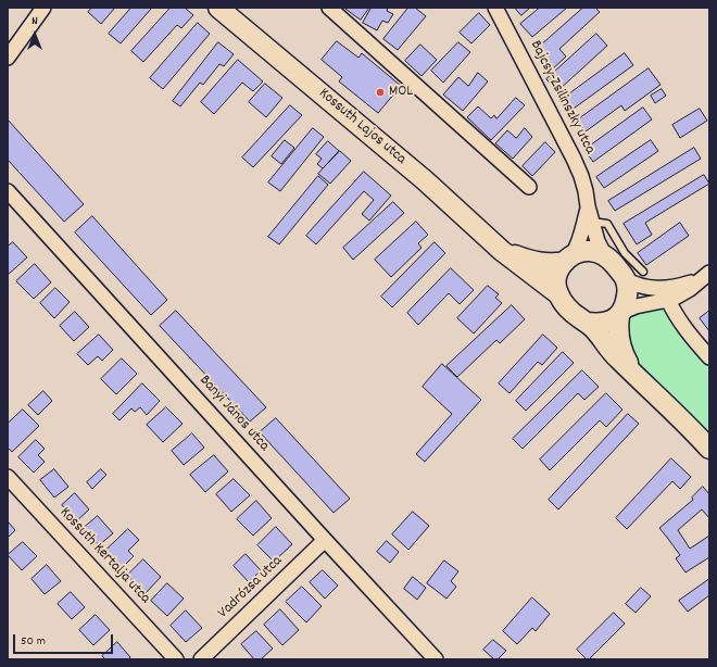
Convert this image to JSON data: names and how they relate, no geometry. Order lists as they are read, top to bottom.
{
  "streets": {
    "street": [
      "Bajcsy-Zsilinszky utca",
      "Kossuth Lajos utca",
      "Banyi János utca",
      "Kossuth Kertalja utca",
      "Vadrózsa utca"
    ]
  },
  "crossings": [
    ["Bajcsy-Zsilinszky utca", "Kossuth Lajos utca"],
    ["Banyi János utca", "Vadrózsa utca"]
  ],
  "places": ["MOL"],
  "scale_bar": "50 m",
  "north": "top"
}
